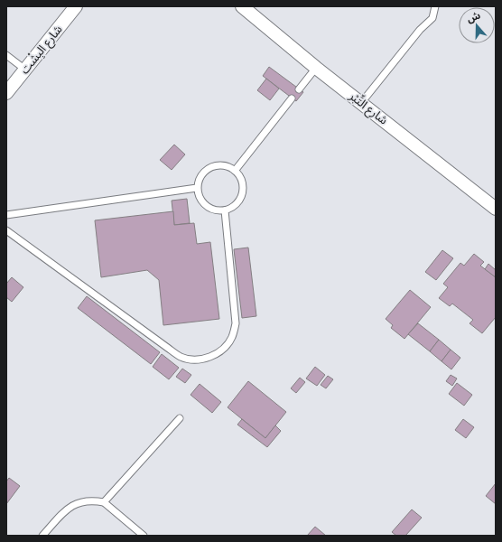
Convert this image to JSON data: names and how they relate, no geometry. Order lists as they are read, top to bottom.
{
  "streets": {
    "street": ["شارع البِشْت", "شارع التِّبْر"]
  },
  "north": "top"
}
